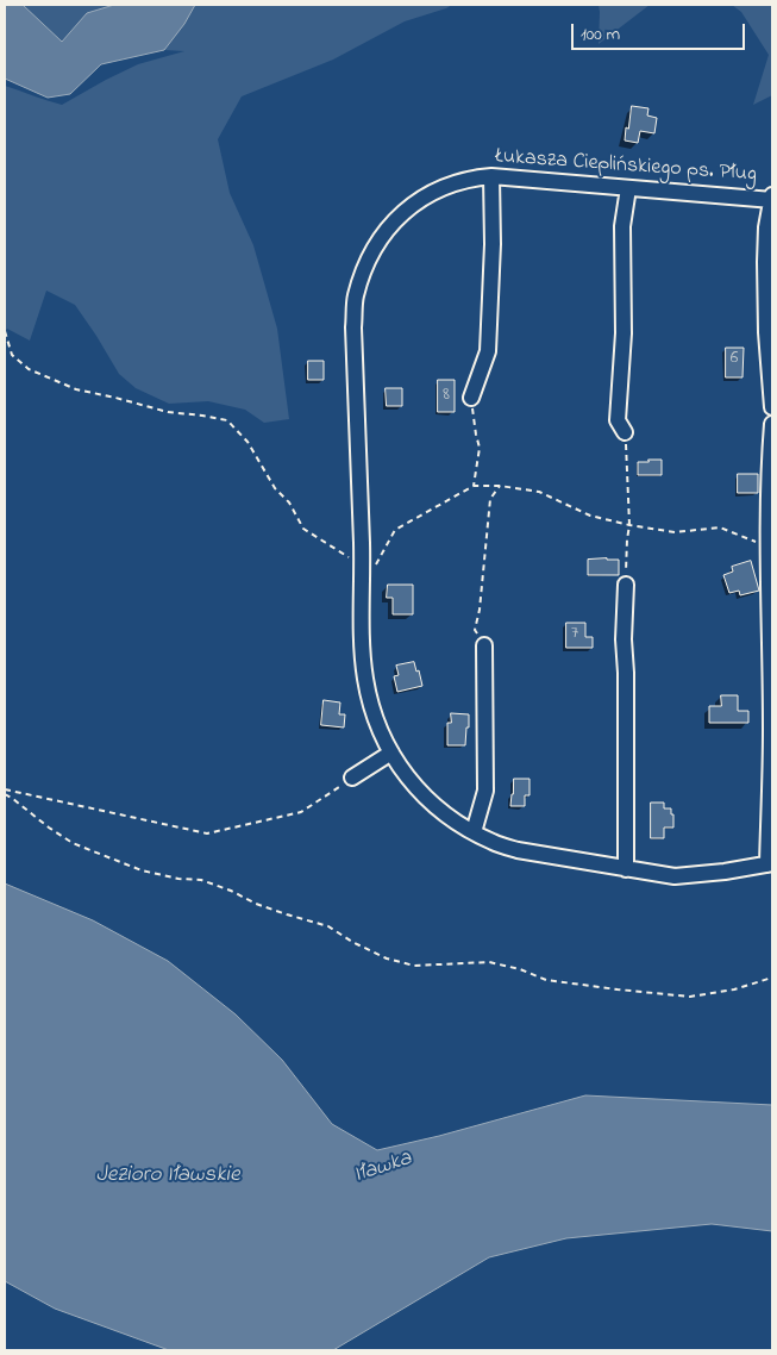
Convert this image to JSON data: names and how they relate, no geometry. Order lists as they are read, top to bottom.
{
  "streets": {
    "street": ["Łukasza Cieplińskiego ps. Pług"]
  },
  "water": ["Iławka", "Jezioro Iławskie"],
  "house_numbers": ["6", "8", "7"],
  "scale_bar": "100 m"
}
